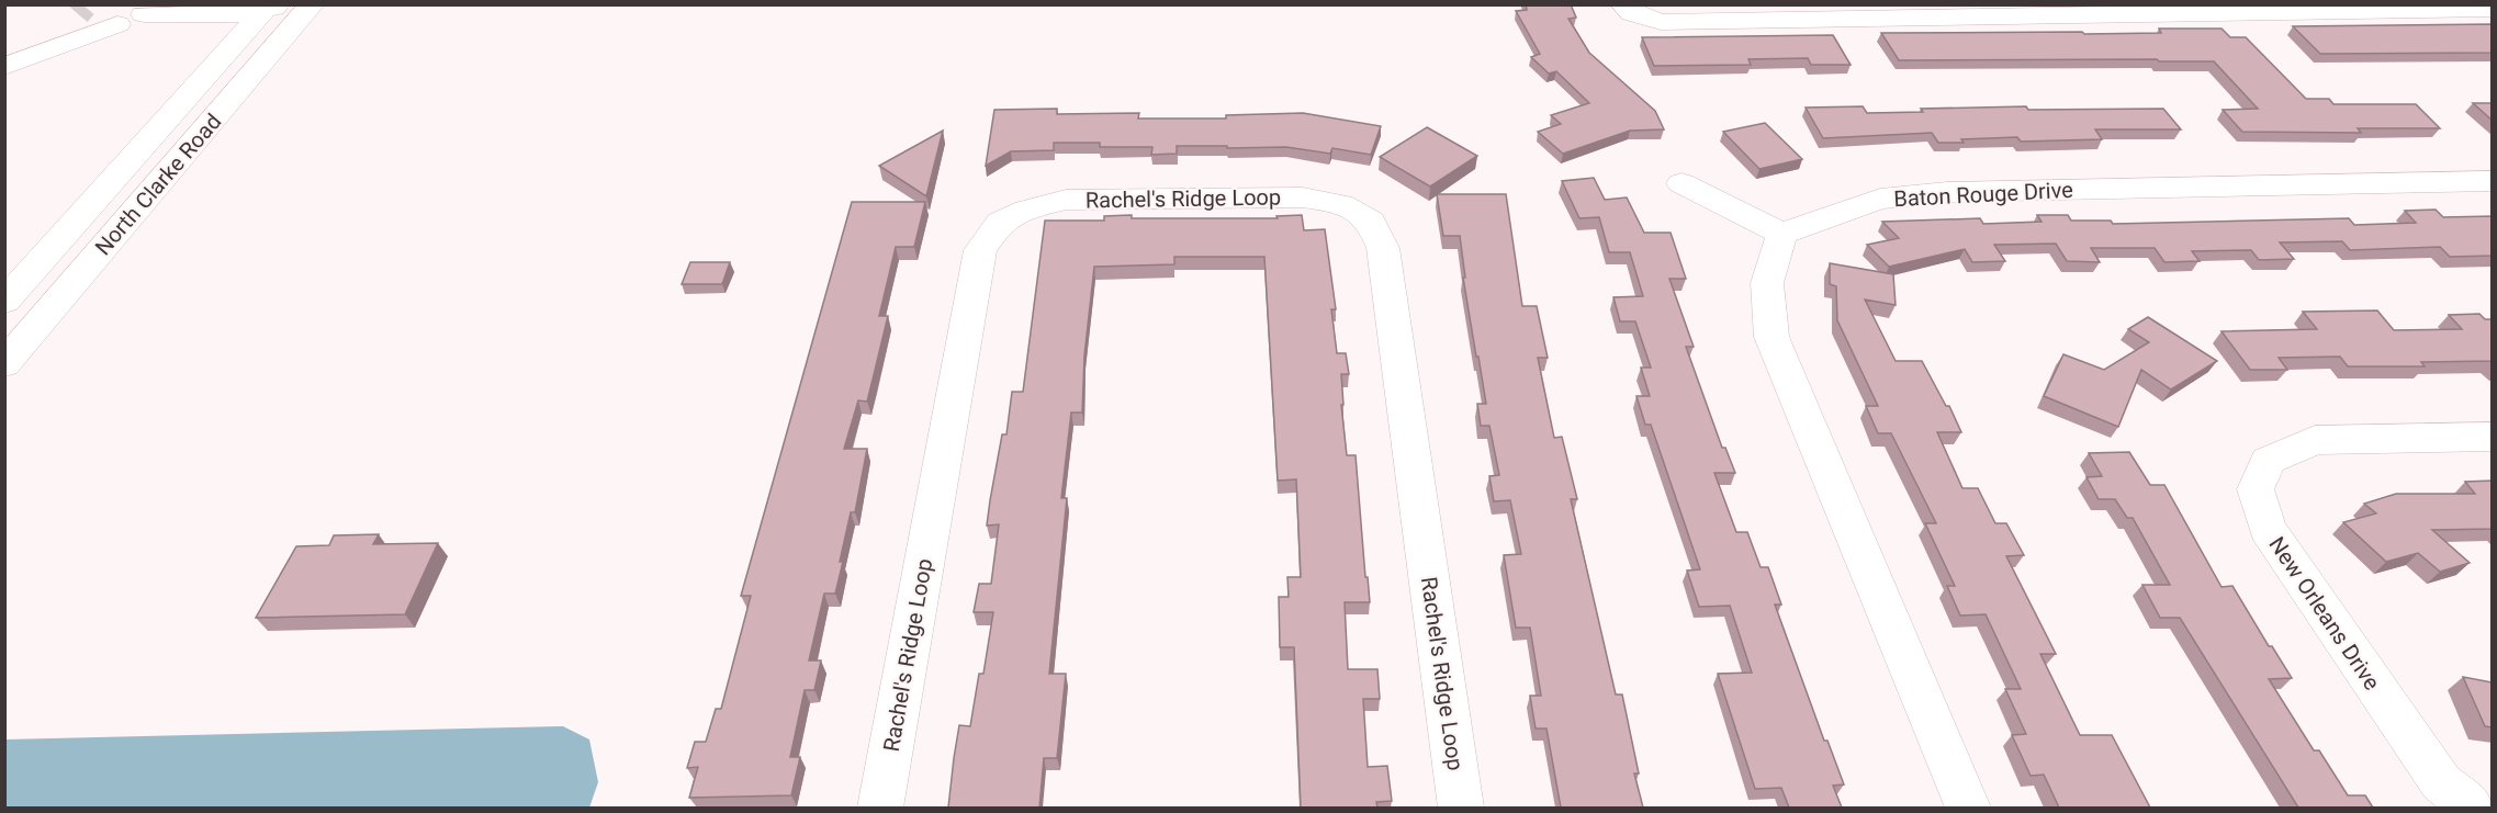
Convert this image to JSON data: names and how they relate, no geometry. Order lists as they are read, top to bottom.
{
  "streets": {
    "street": [
      "North Clarke Road",
      "Baton Rouge Drive",
      "Rachel's Ridge Loop",
      "New Orleans Drive"
    ]
  }
}
